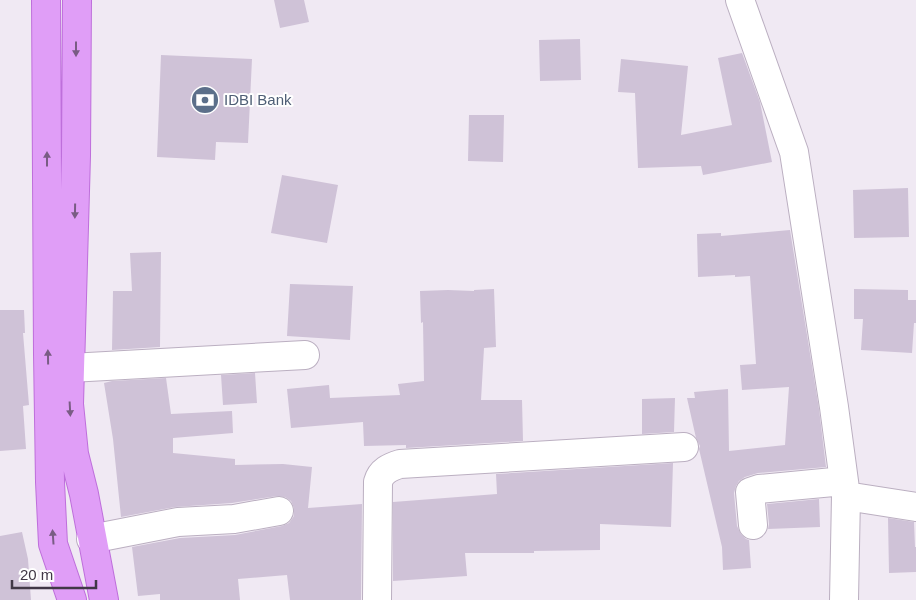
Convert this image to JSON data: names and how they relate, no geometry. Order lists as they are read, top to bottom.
{
  "places": {
    "bank": ["IDBI Bank"]
  },
  "scale_bar": "20 m"
}
